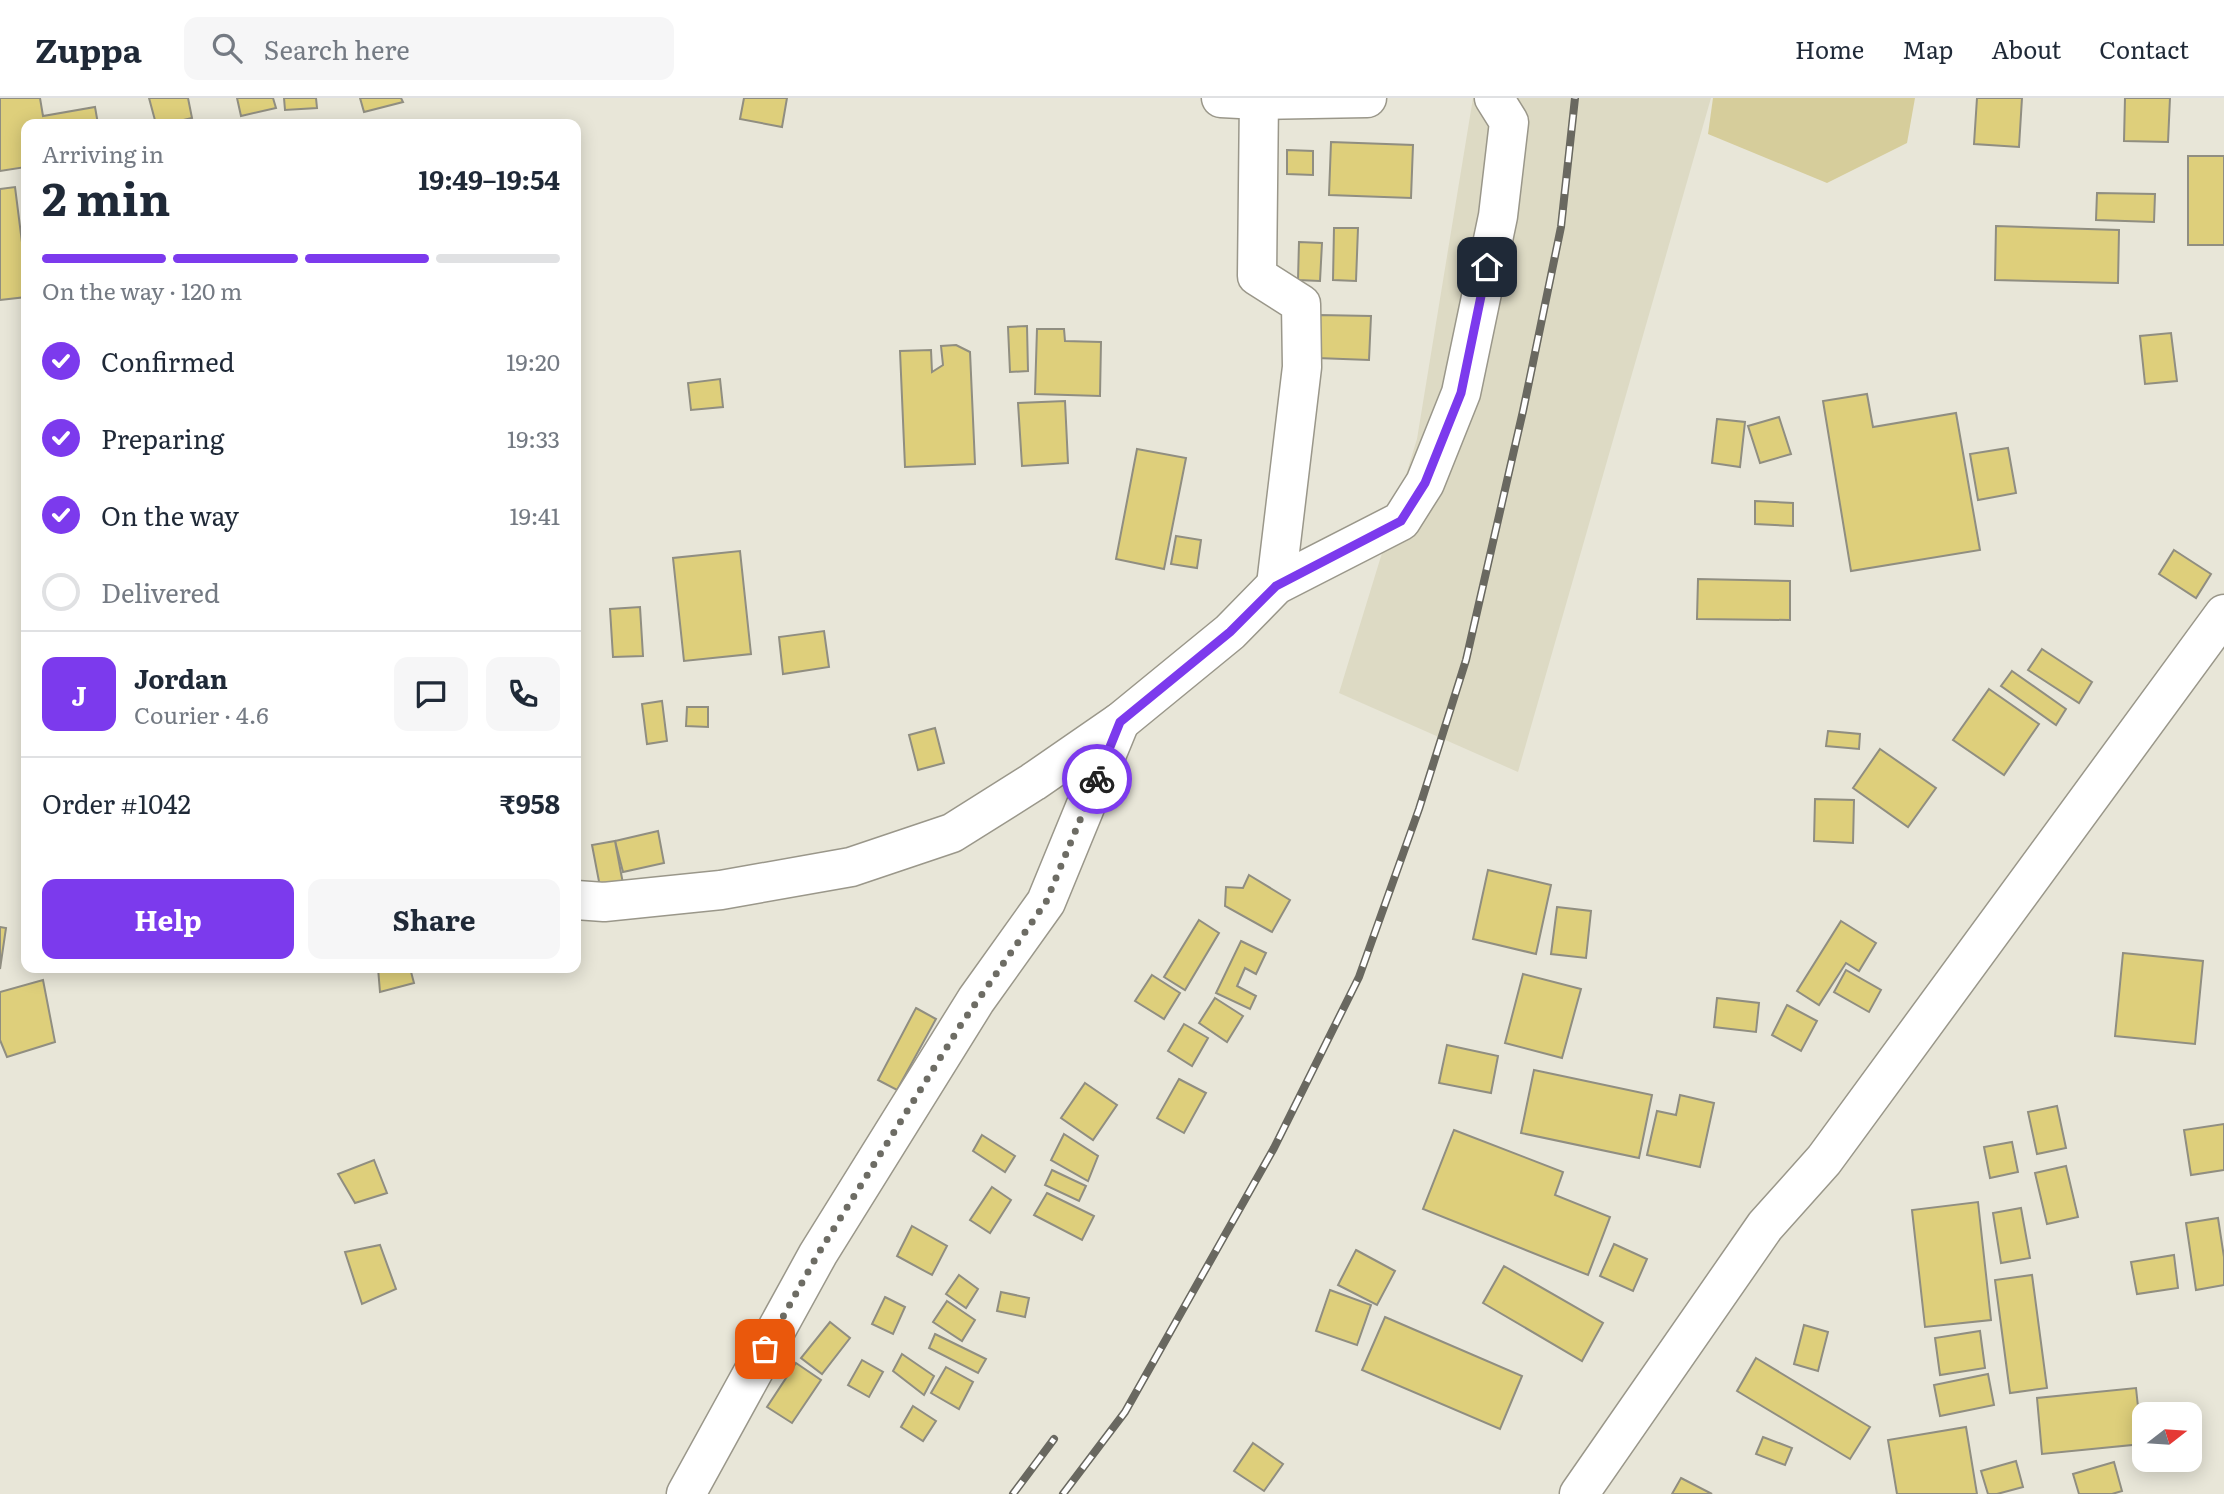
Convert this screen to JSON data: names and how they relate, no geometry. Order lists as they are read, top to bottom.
{
  "north": "right",
  "page": {
    "header": "Zuppa",
    "search": "Search here",
    "nav": [
      "Home",
      "Map",
      "About",
      "Contact"
    ],
    "heading": ["2 min", "Arriving in", "19:49–19:54"],
    "panel": [
      "Jordan",
      "Courier · 4.6",
      "Order #1042",
      "₹958"
    ],
    "bar": "On the way · 120 m",
    "list": [
      ["Confirmed", "19:20"],
      ["Preparing", "19:33"],
      ["On the way", "19:41"],
      "Delivered"
    ],
    "round": "J",
    "buttons": ["Help", "Share"]
  }
}
